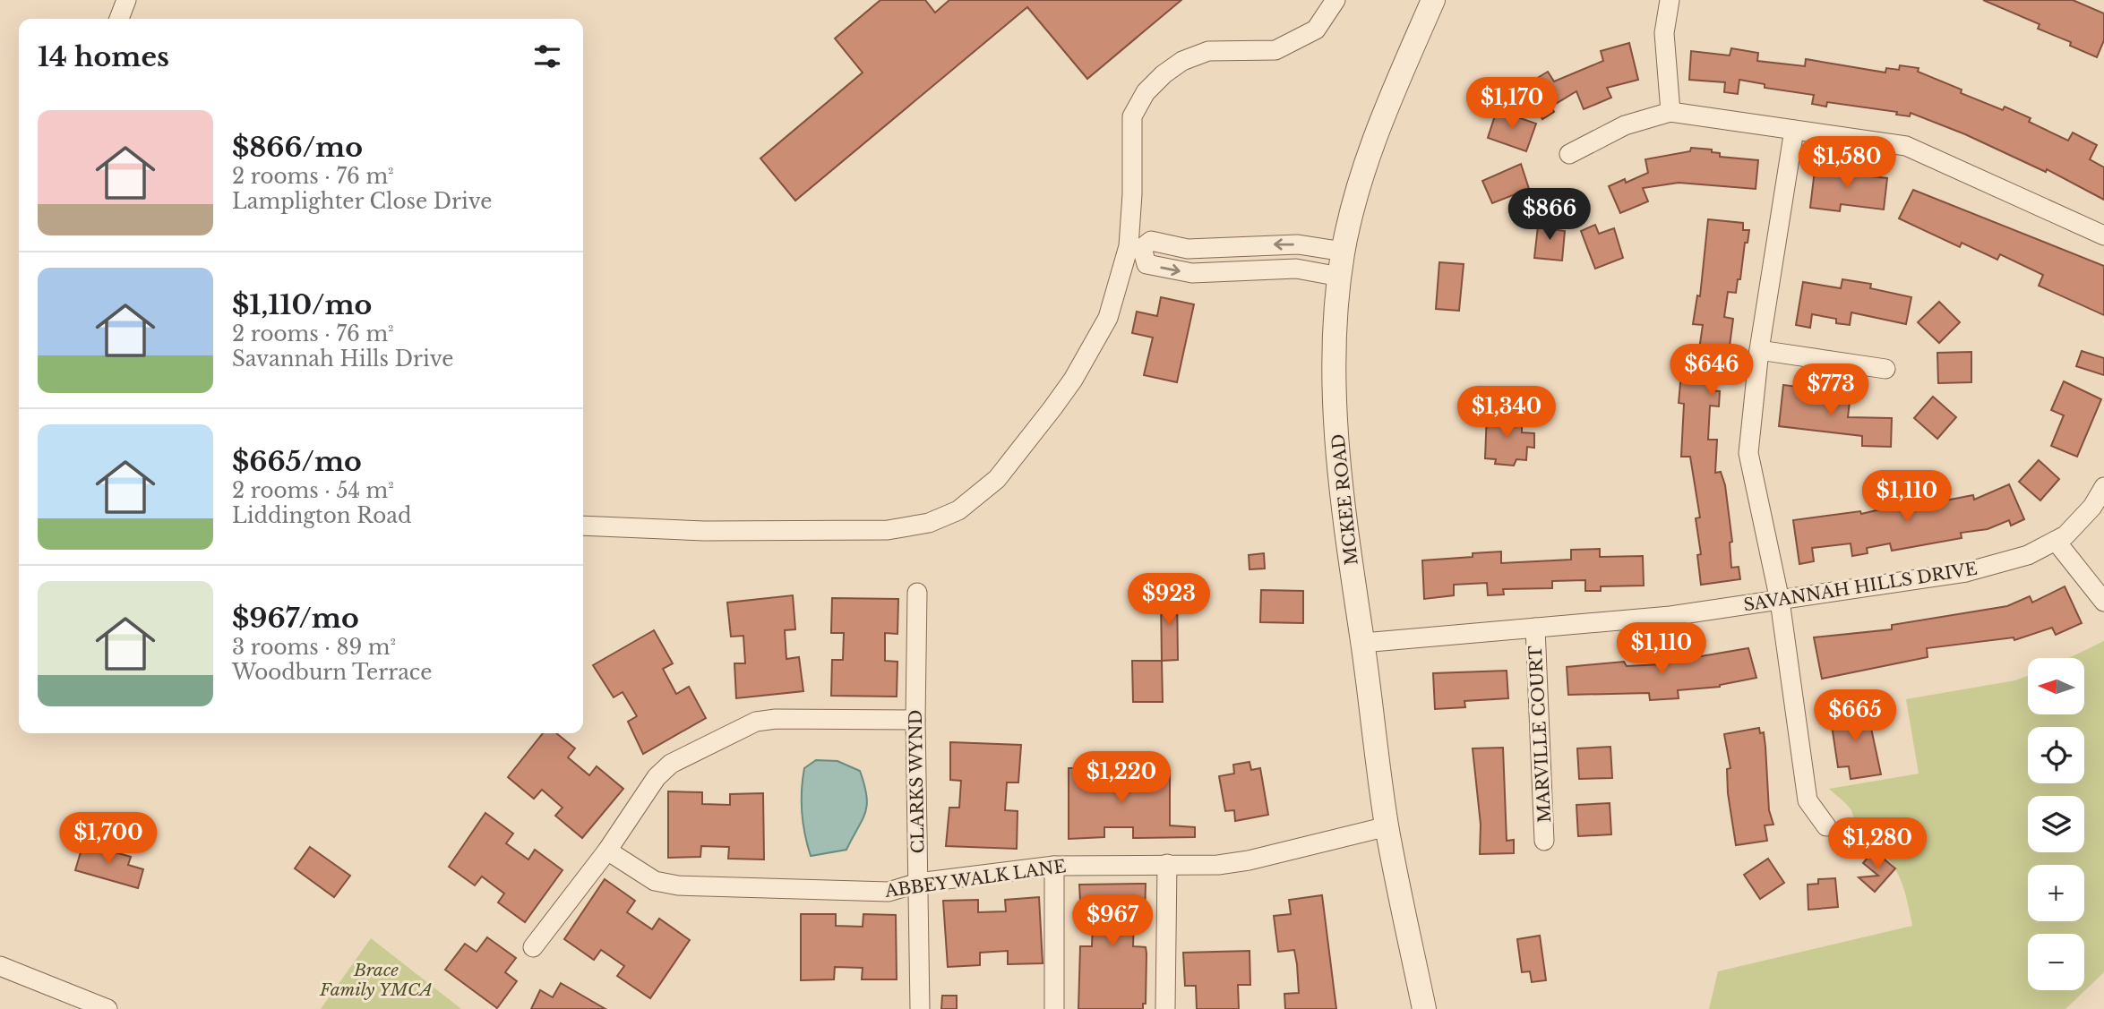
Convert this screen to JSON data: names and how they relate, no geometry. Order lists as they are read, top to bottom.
{
  "streets": {
    "street": [
      "MCKEE ROAD",
      "SAVANNAH HILLS DRIVE",
      "MARVILLE COURT",
      "CLARKS WYND",
      "ABBEY WALK LANE"
    ]
  },
  "crossings": [
    ["MCKEE ROAD", "SAVANNAH HILLS DRIVE"],
    ["MCKEE ROAD", "ABBEY WALK LANE"],
    ["SAVANNAH HILLS DRIVE", "MARVILLE COURT"],
    ["CLARKS WYND", "ABBEY WALK LANE"]
  ],
  "parks": ["Brace Family YMCA"],
  "north": "left",
  "page": {
    "heading": "14 homes",
    "price": [
      "$1,170",
      "$1,580",
      "$866",
      "$646",
      "$773",
      "$1,340",
      "$1,110",
      "$923",
      "$1,110",
      "$665",
      "$1,220",
      "$1,700",
      "$1,280",
      "$967"
    ],
    "list": [
      {
        "name": "$866/mo",
        "note": "2 rooms · 76 m² · Lamplighter Close Drive"
      },
      {
        "name": "$1,110/mo",
        "note": "2 rooms · 76 m² · Savannah Hills Drive"
      },
      {
        "name": "$665/mo",
        "note": "2 rooms · 54 m² · Liddington Road"
      },
      {
        "name": "$967/mo",
        "note": "3 rooms · 89 m² · Woodburn Terrace"
      }
    ],
    "map_buttons": ["+", "−"]
  }
}
